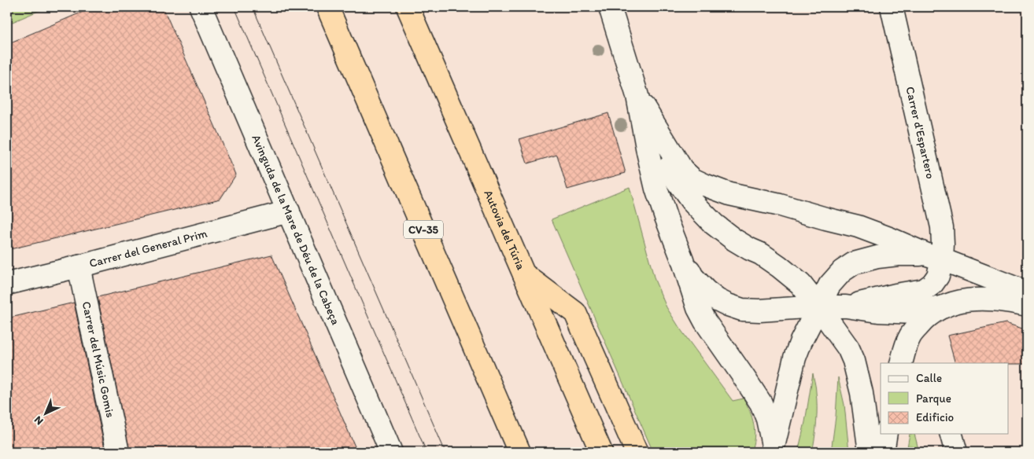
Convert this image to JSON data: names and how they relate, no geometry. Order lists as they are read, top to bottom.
{
  "streets": {
    "highway": ["CV-35", "Autovia del Túria"],
    "street": [
      "Carrer d'Espartero",
      "Avinguda de la Mare de Déu de la Cabeça",
      "Carrer del General Prim",
      "Carrer del Músic Gomis"
    ]
  },
  "crossings": [
    ["Avinguda de la Mare de Déu de la Cabeça", "Carrer del General Prim"],
    ["Carrer del General Prim", "Carrer del Músic Gomis"]
  ],
  "legend": ["Calle", "Parque", "Edificio"],
  "north": "bottom left"
}
